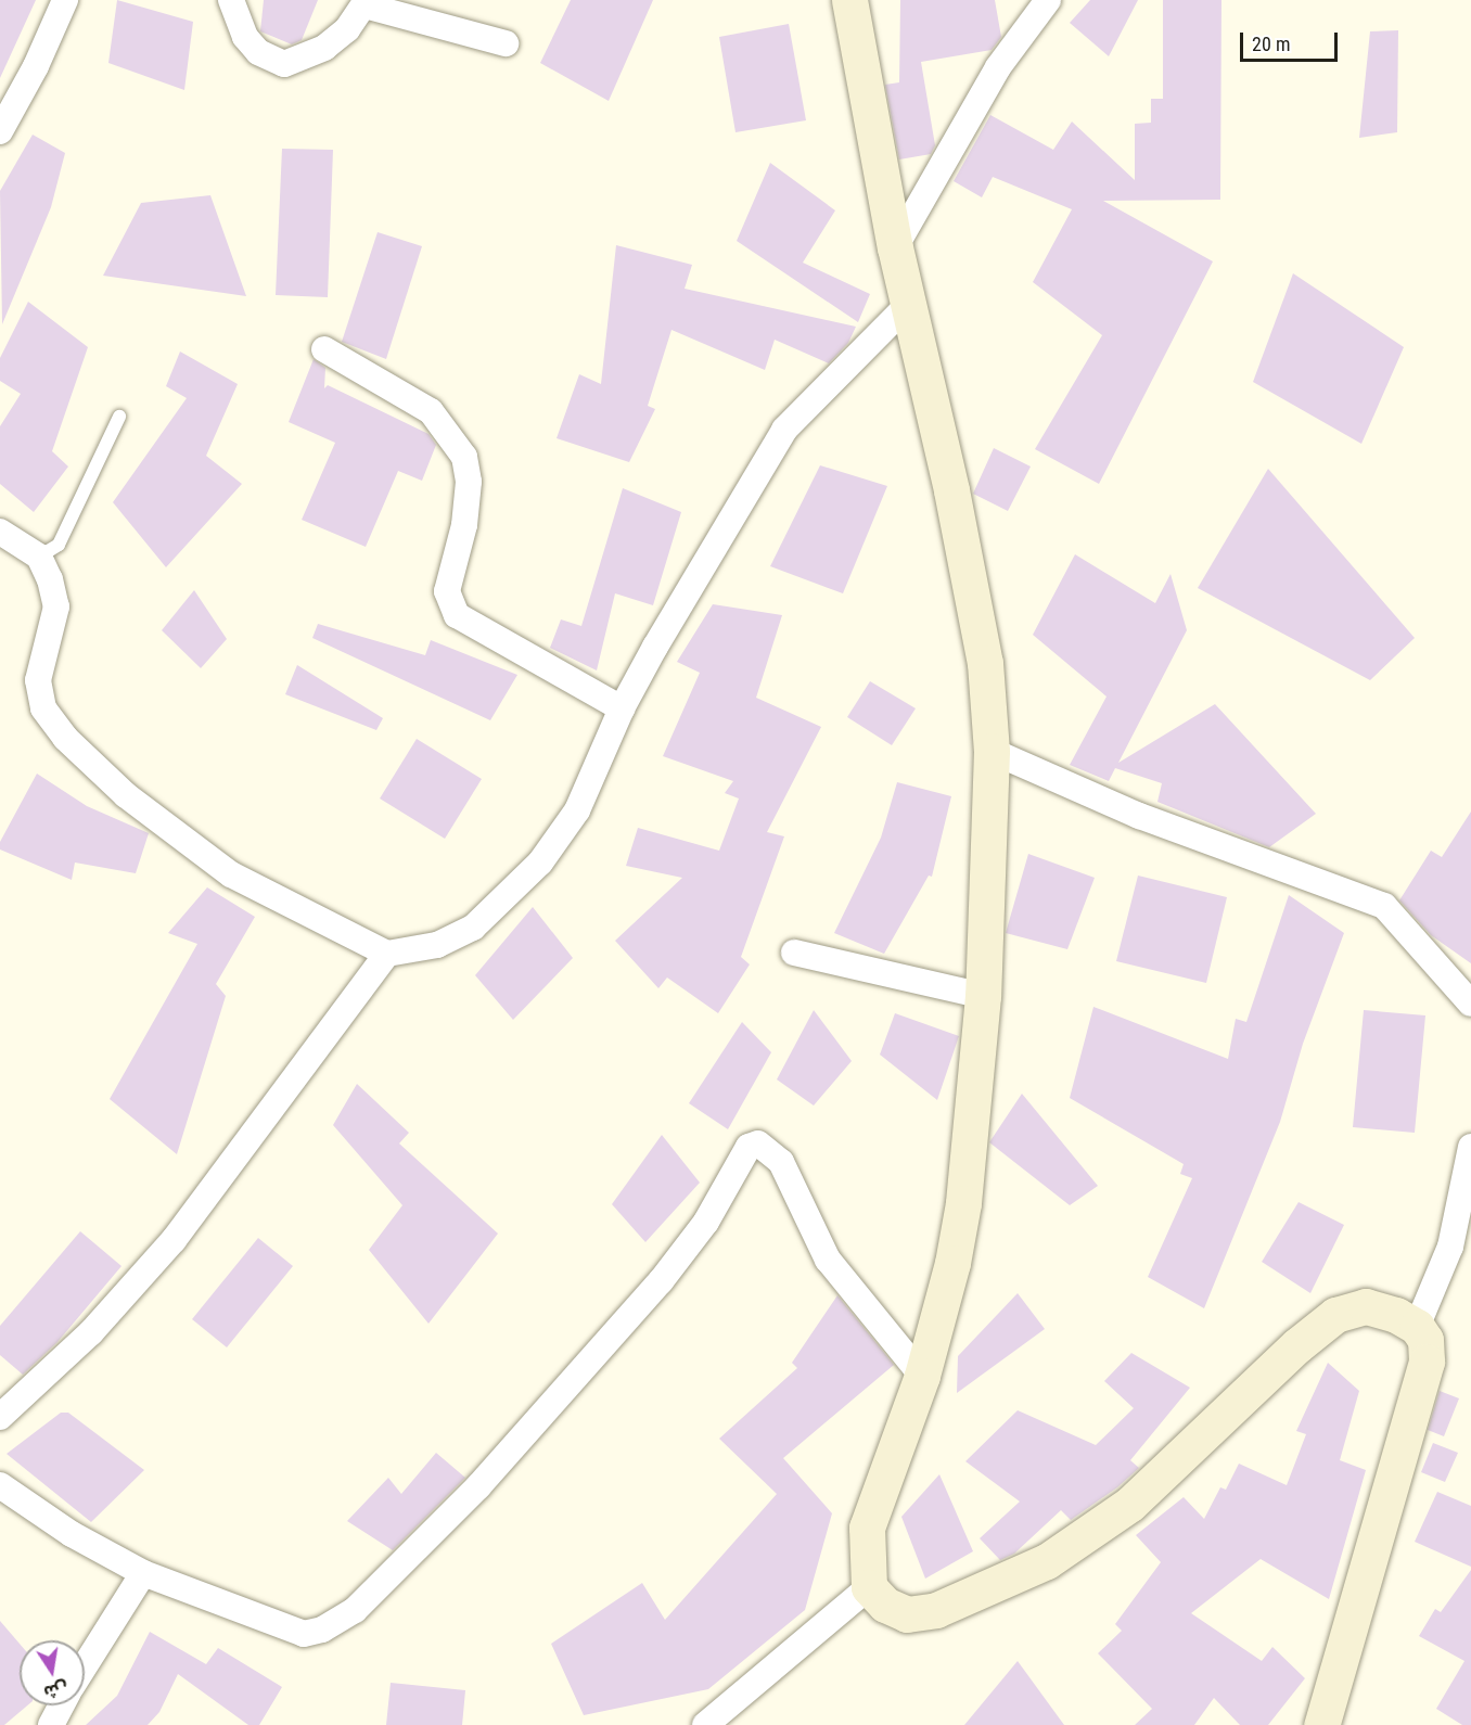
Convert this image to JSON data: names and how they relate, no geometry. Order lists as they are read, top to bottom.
{
  "scale_bar": "20 m",
  "north": "bottom"
}
